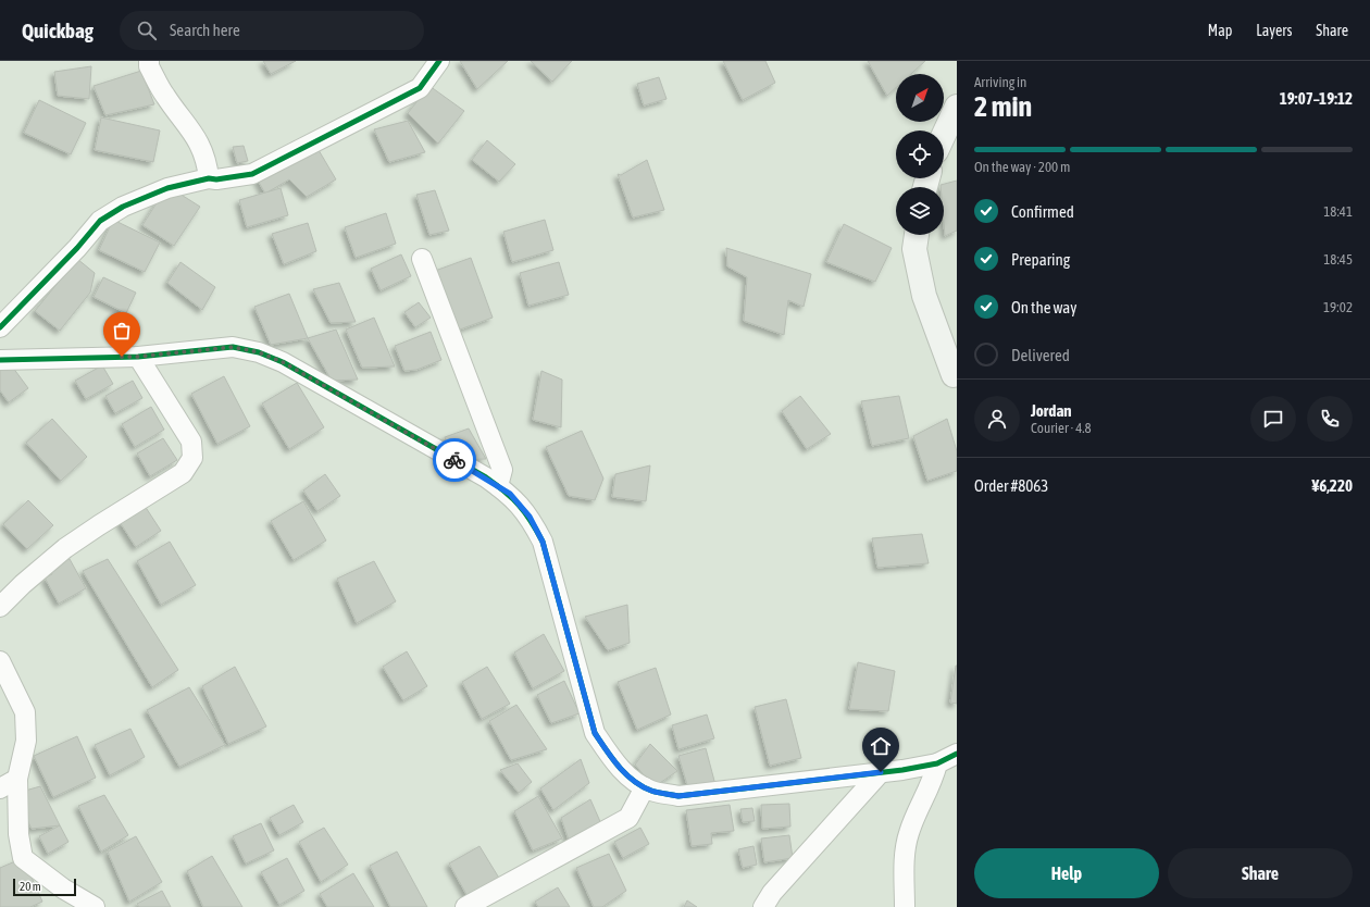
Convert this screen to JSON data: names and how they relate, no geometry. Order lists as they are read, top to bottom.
{
  "scale_bar": "20 m",
  "north": "top right",
  "page": {
    "header": "Quickbag",
    "search": "Search here",
    "nav": ["Map", "Layers", "Share"],
    "heading": ["2 min", "Arriving in", "19:07–19:12"],
    "panel": [
      "Jordan",
      "Courier · 4.8",
      "Order #8063",
      "¥6,220"
    ],
    "bar": "On the way · 200 m",
    "list": [
      ["Confirmed", "18:41"],
      ["Preparing", "18:45"],
      ["On the way", "19:02"],
      "Delivered"
    ],
    "buttons": ["Help", "Share"],
    "scale": "20 m"
  }
}
